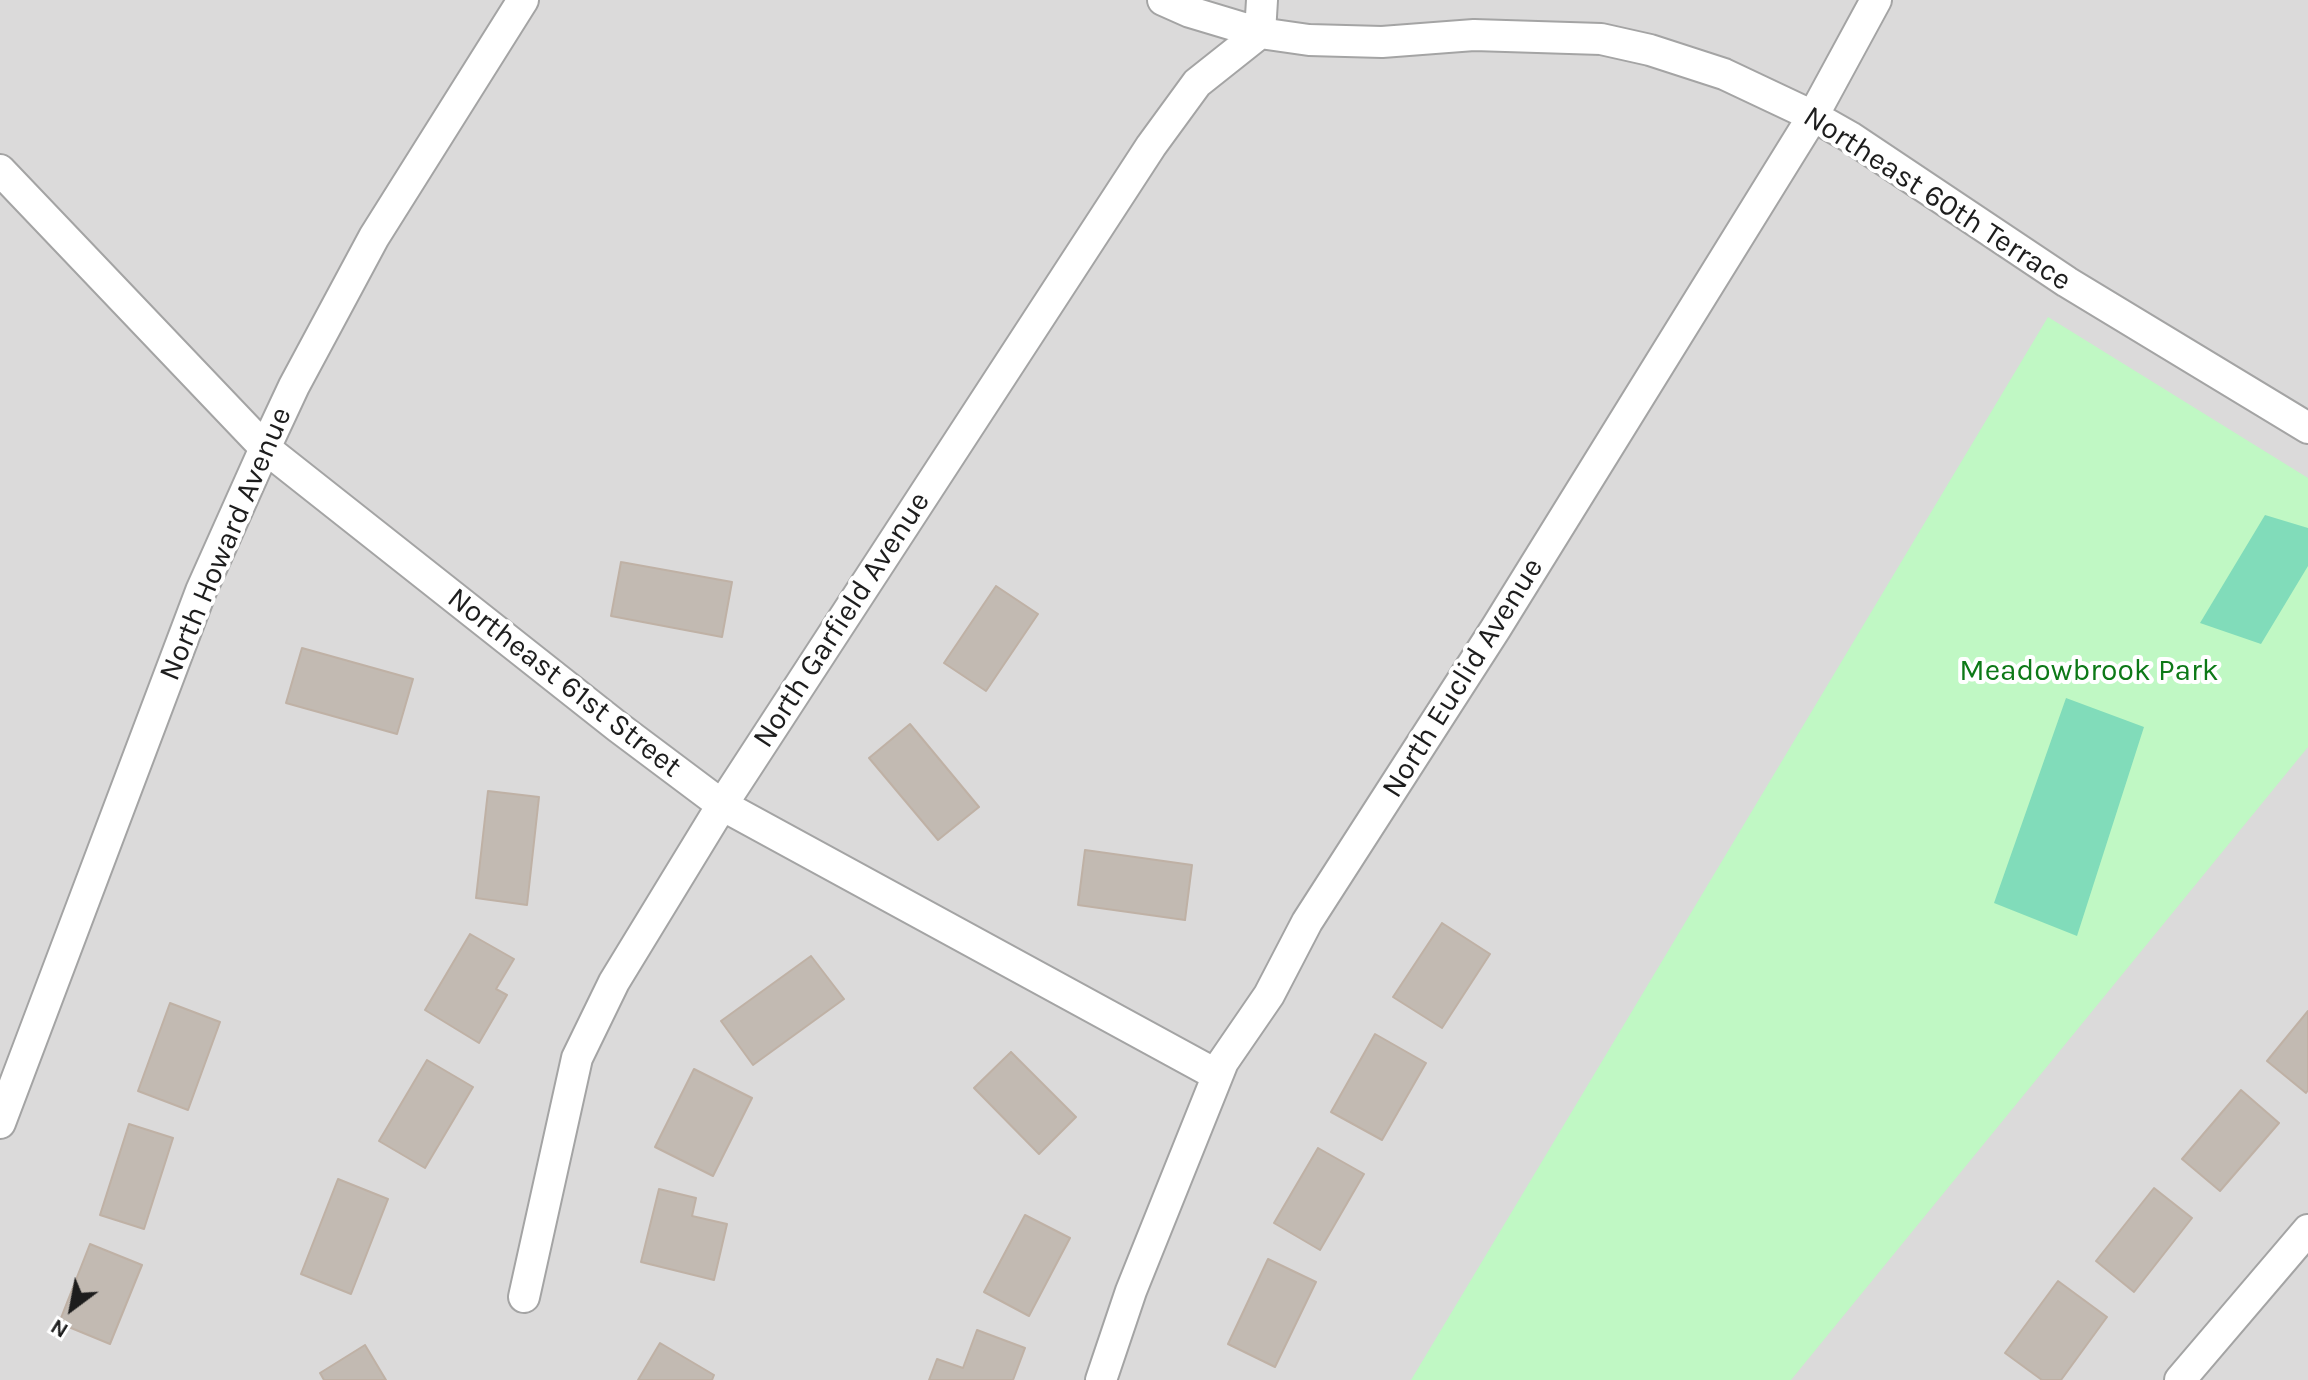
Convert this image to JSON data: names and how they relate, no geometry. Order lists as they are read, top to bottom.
{
  "streets": {
    "street": [
      "Northeast 60th Terrace",
      "North Howard Avenue",
      "North Garfield Avenue",
      "North Euclid Avenue",
      "Northeast 61st Street"
    ]
  },
  "crossings": [
    ["Northeast 60th Terrace", "North Garfield Avenue"],
    ["Northeast 60th Terrace", "North Euclid Avenue"],
    ["North Howard Avenue", "Northeast 61st Street"],
    ["North Garfield Avenue", "Northeast 61st Street"],
    ["North Euclid Avenue", "Northeast 61st Street"]
  ],
  "parks": ["Meadowbrook Park"],
  "north": "bottom left"
}
